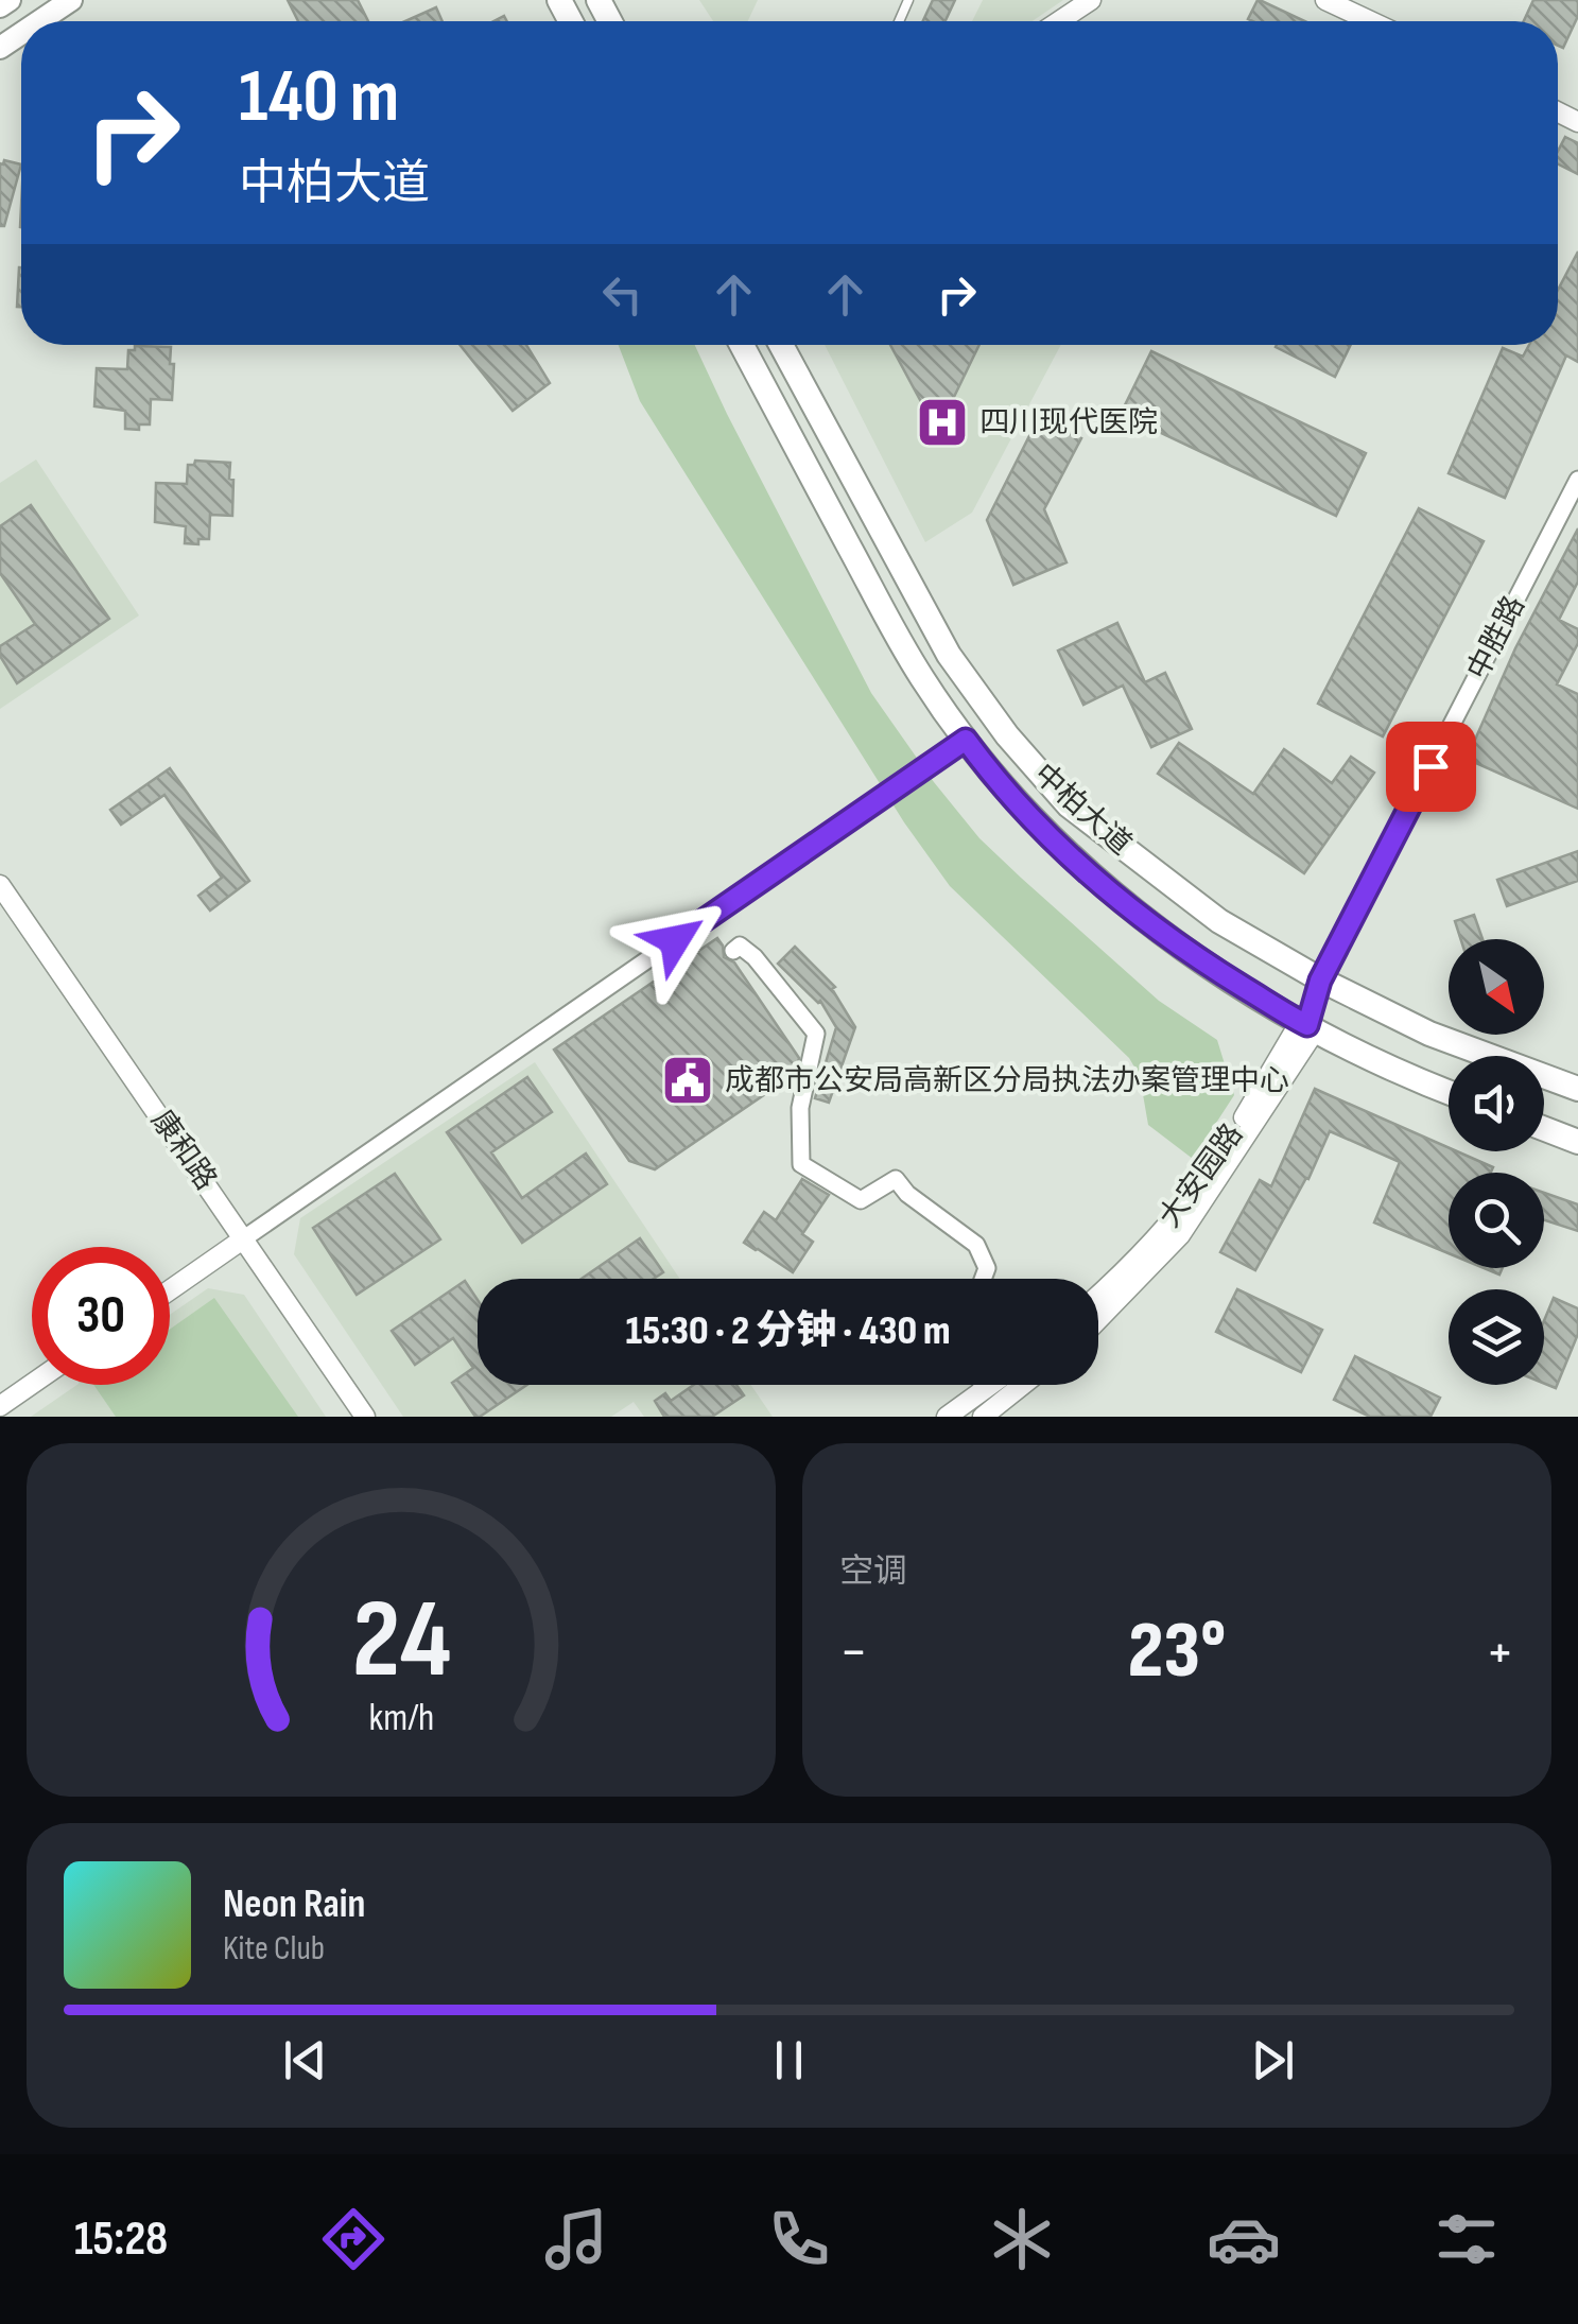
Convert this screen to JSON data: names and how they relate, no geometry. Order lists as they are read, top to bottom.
{
  "streets": {
    "main road": ["中柏大道"],
    "street": ["中胜路", "康和路", "大安园路"]
  },
  "crossings": [
    ["中胜路", "中柏大道"],
    ["中胜路", "大安园路"],
    ["中柏大道", "大安园路"]
  ],
  "places": {
    "hospital": ["四川现代医院"],
    "public building": ["成都市公安局高新区分局执法办案管理中心"]
  },
  "north": "bottom right",
  "page": {
    "turn": ["140 m", "中柏大道"],
    "limit": "30",
    "trip": "15:30 · 2 分钟 · 430 m",
    "tile": "空调",
    "heat": ["−", "23°", "+"],
    "song": ["Neon Rain", "Kite Club"],
    "tabs": "15:28",
    "gauge": ["24", "km/h"]
  }
}
